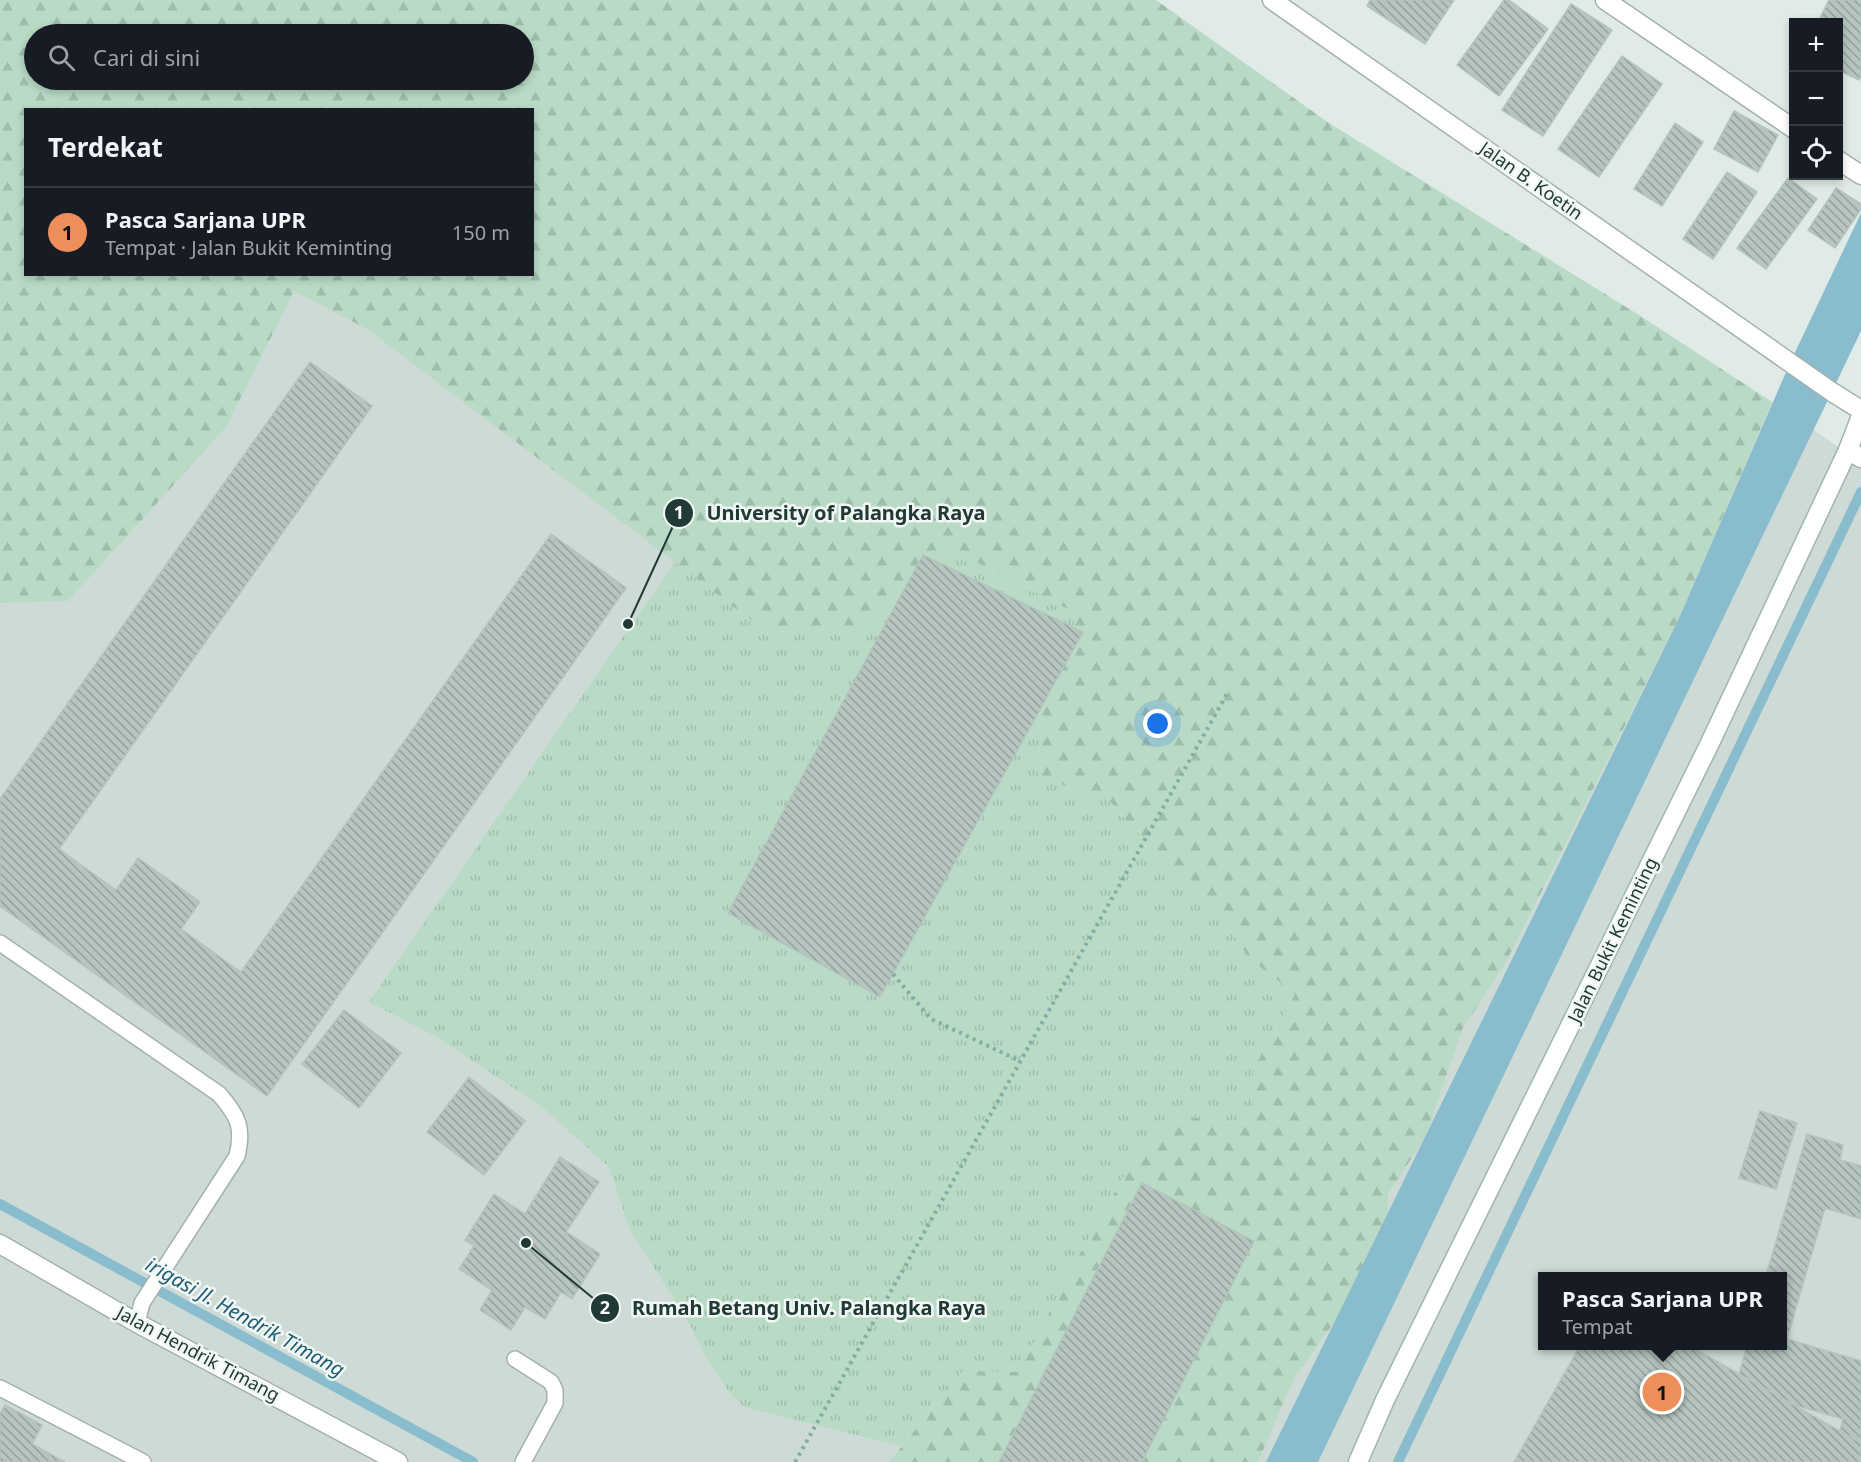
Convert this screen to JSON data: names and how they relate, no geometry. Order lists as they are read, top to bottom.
{
  "streets": {
    "street": ["Jalan B. Koetin", "Jalan Bukit Keminting", "Jalan Hendrik Timang"]
  },
  "water": ["irigasi Jl. Hendrik Timang"],
  "places": ["University of Palangka Raya", "Rumah Betang Univ. Palangka Raya"],
  "page": {
    "map_buttons": ["+", "−"],
    "search": "Cari di sini",
    "heading": "Terdekat",
    "list": [
      {
        "mark": "1",
        "name": "Pasca Sarjana UPR",
        "note": "Tempat · Jalan Bukit Keminting",
        "value": "150 m"
      }
    ],
    "popup": ["Pasca Sarjana UPR", "Tempat"],
    "pins": "1"
  }
}
